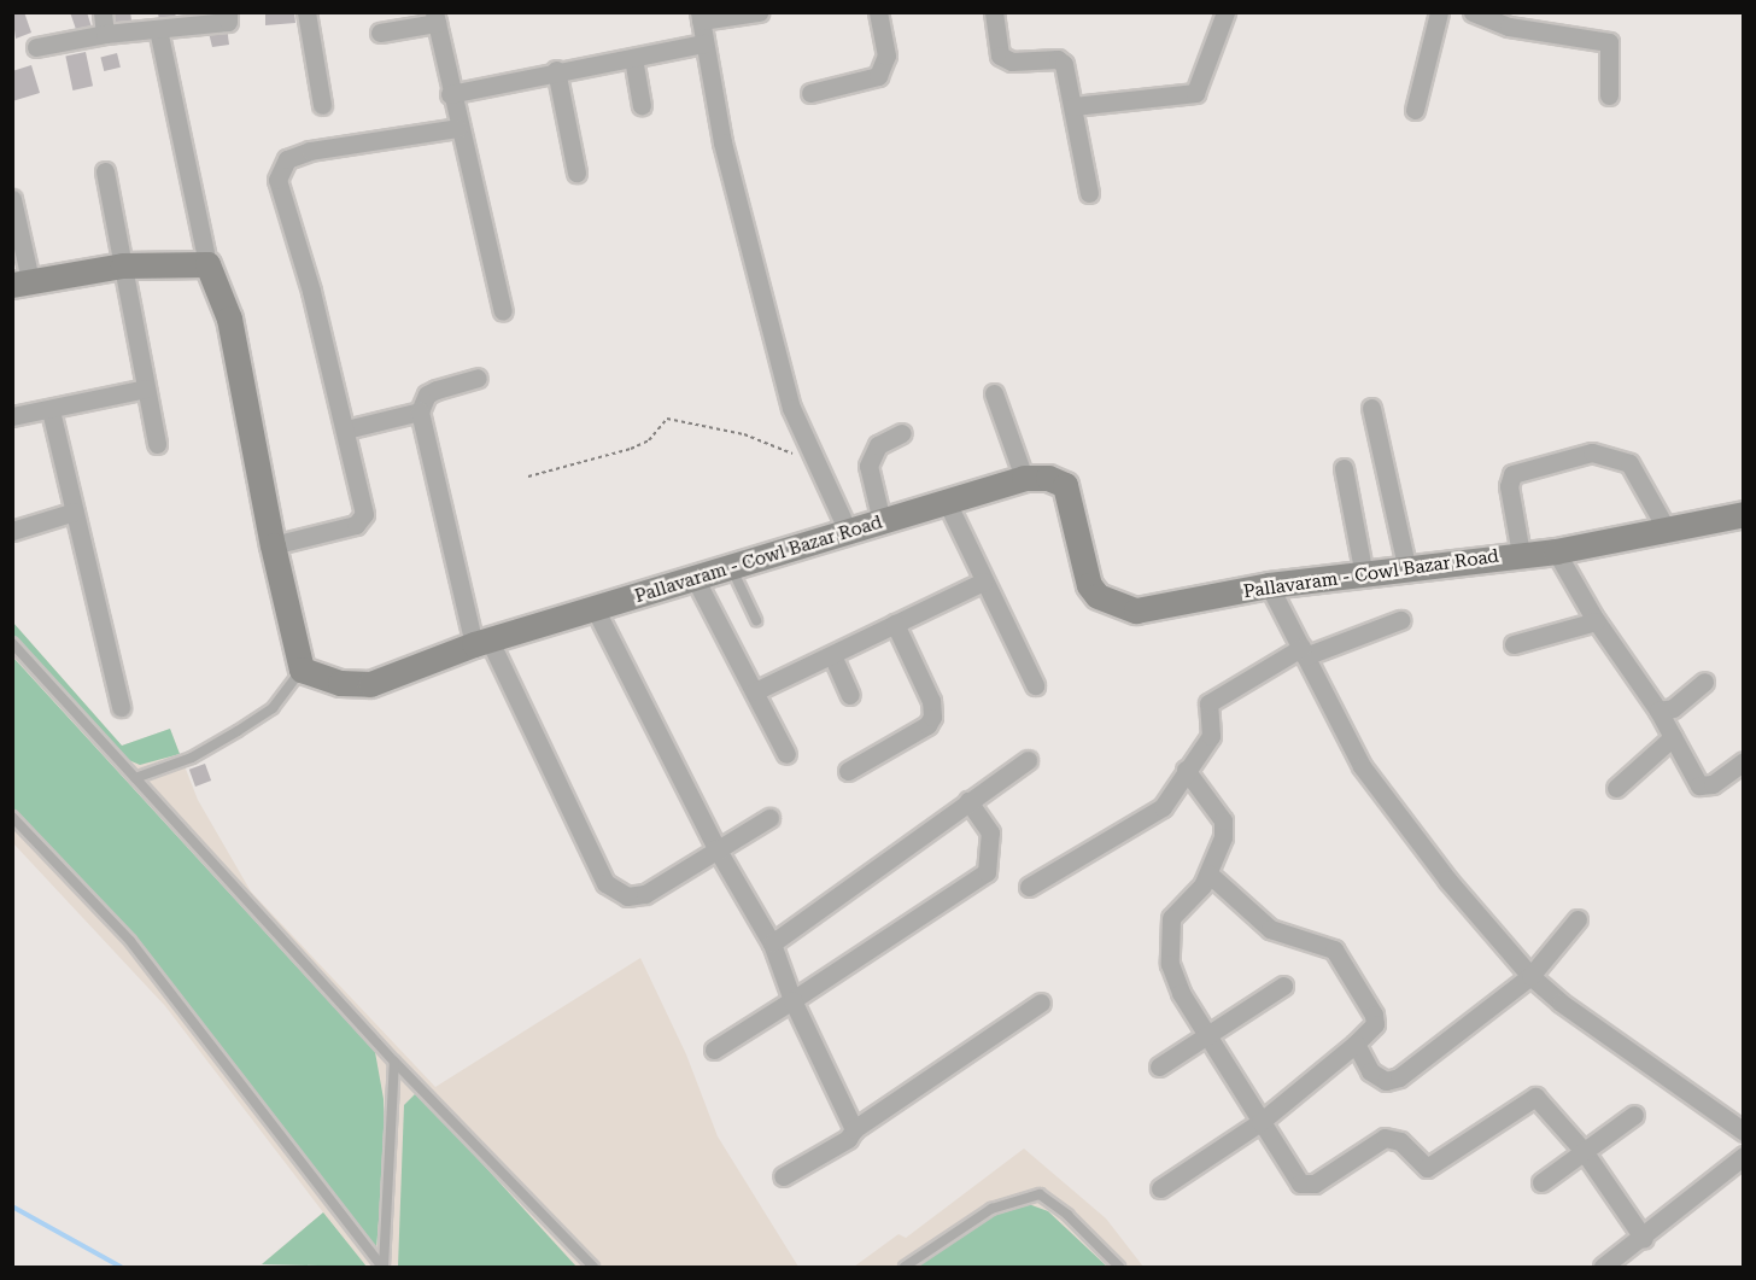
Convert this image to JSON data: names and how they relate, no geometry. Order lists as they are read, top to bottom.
{
  "streets": {
    "street": ["Pallavaram - Cowl Bazar Road"]
  }
}
